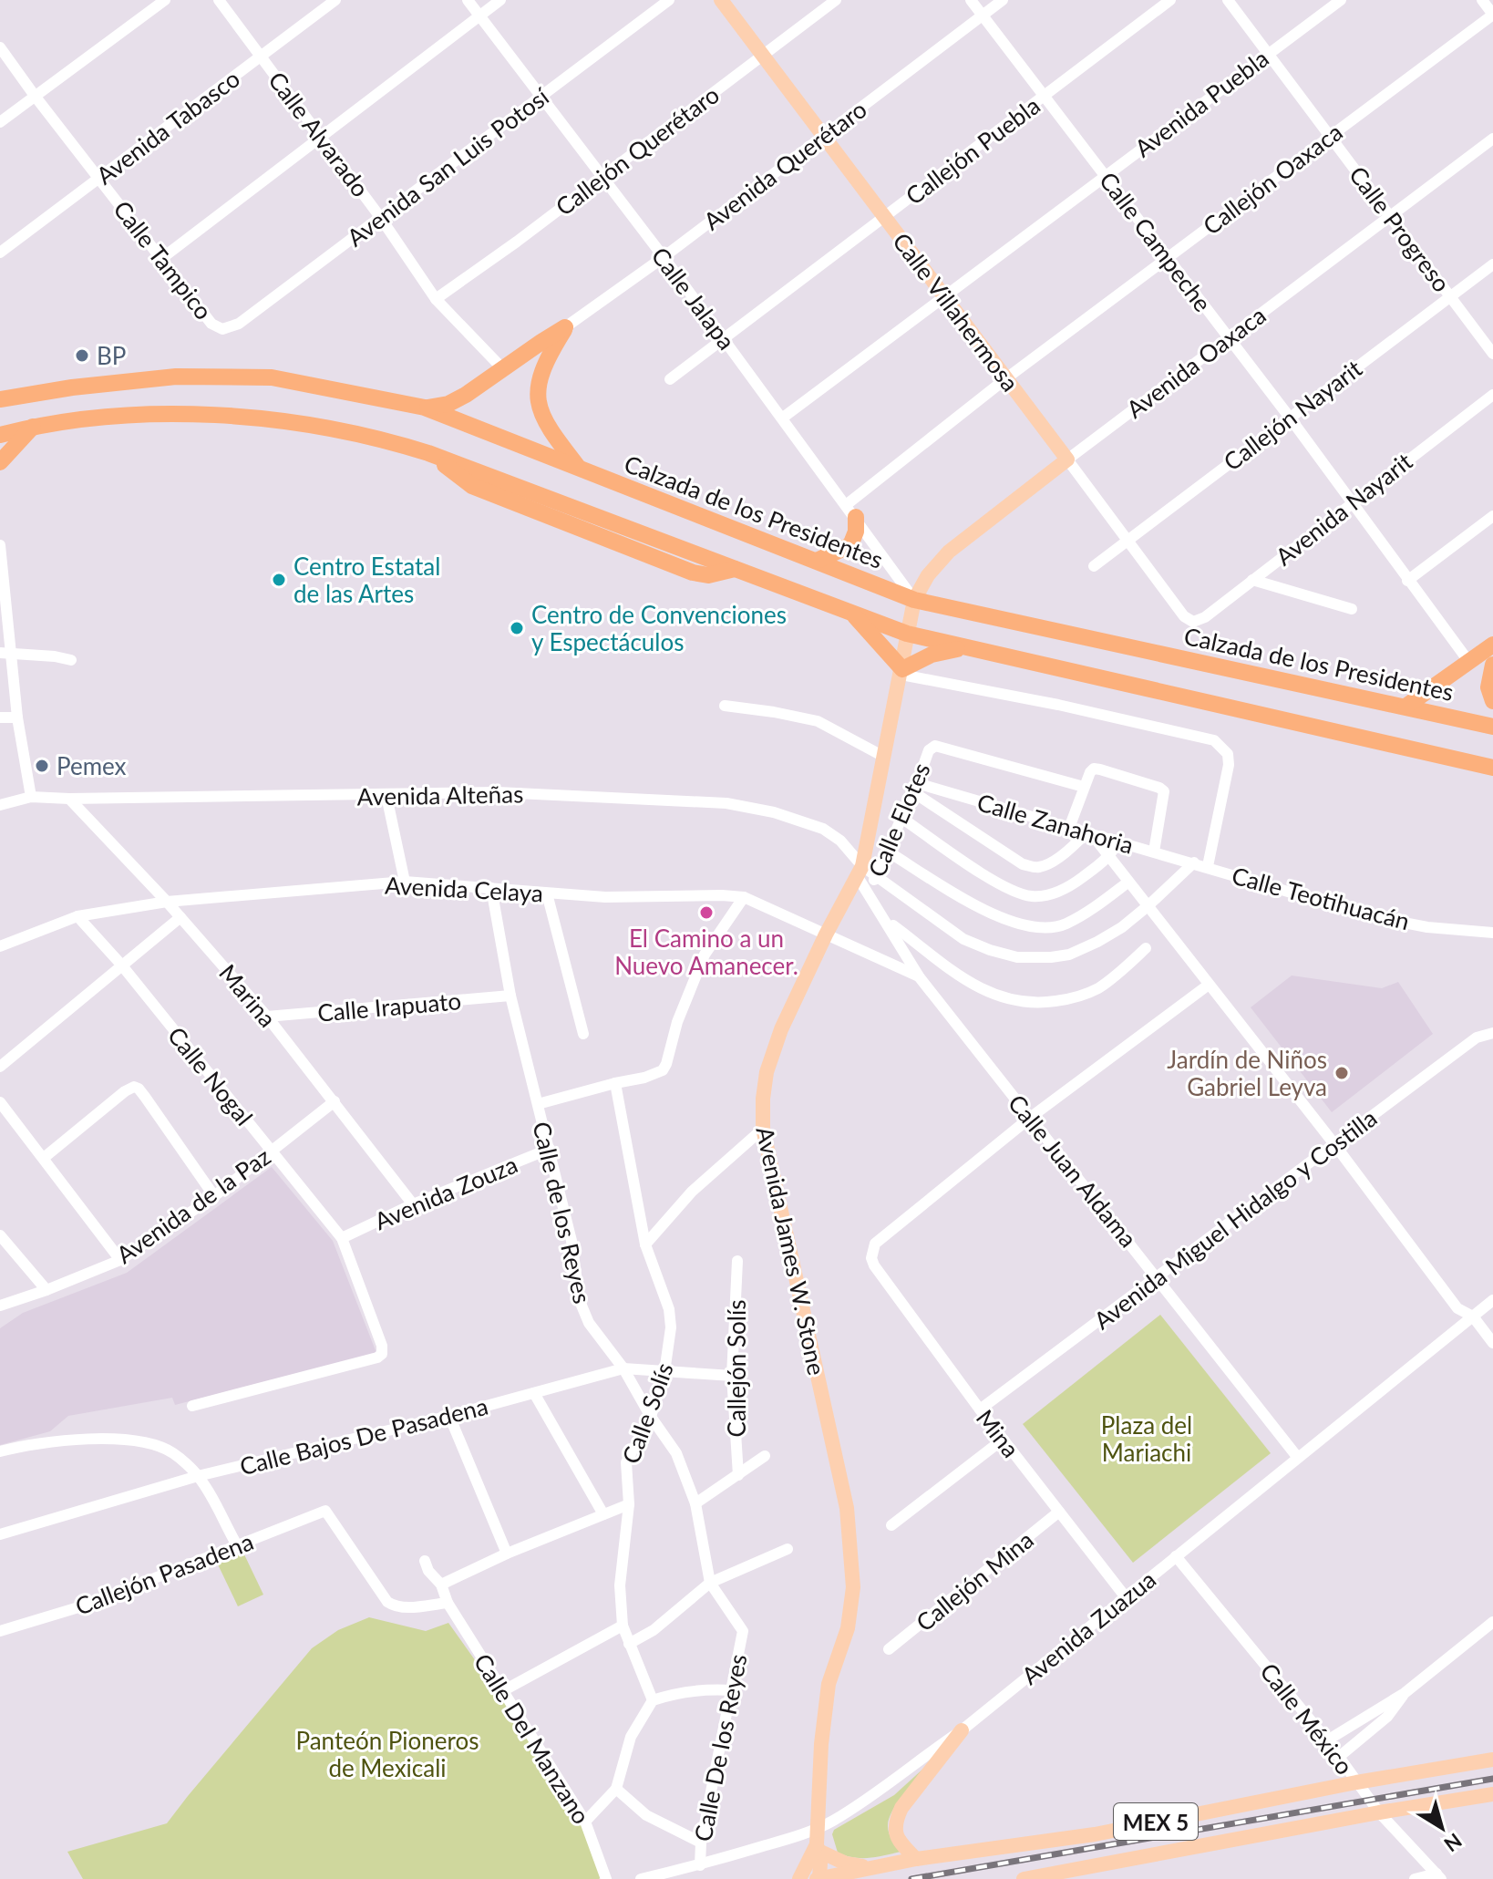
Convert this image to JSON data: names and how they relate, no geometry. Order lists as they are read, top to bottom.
{
  "streets": {
    "highway": ["Calzada de los Presidentes"],
    "main road": [
      "Calle Villahermosa",
      "Avenida Oaxaca",
      "Avenida James W. Stone",
      "MEX 5"
    ],
    "street": [
      "Avenida Puebla",
      "Avenida Tabasco",
      "Calle Alvarado",
      "Callejón Querétaro",
      "Callejón Puebla",
      "Avenida Querétaro",
      "Avenida San Luis Potosí",
      "Callejón Oaxaca",
      "Calle Progreso",
      "Calle Campeche",
      "Calle Tampico",
      "Calle Jalapa",
      "Callejón Nayarit",
      "Avenida Nayarit",
      "Avenida Alteñas",
      "Calle Elotes",
      "Calle Zanahoria",
      "Avenida Celaya",
      "Calle Teotihuacán",
      "Marina",
      "Calle Irapuato",
      "Calle Nogal",
      "Calle Juan Aldama",
      "Avenida Zouza",
      "Avenida de la Paz",
      "Calle de los Reyes",
      "Avenida Miguel Hidalgo y Costilla",
      "Callejón Solís",
      "Calle Solís",
      "Mina",
      "Calle Bajos De Pasadena",
      "Callejón Pasadena",
      "Callejón Mina",
      "Avenida Zuazua",
      "Calle México",
      "Calle Del Manzano",
      "Calle De los Reyes"
    ]
  },
  "crossings": [
    ["Avenida Puebla", "Calle Progreso"],
    ["Avenida Puebla", "Calle Campeche"],
    ["Avenida Puebla", "Calle Jalapa"],
    ["Avenida Puebla", "Calle Villahermosa"],
    ["Avenida Tabasco", "Calle Alvarado"],
    ["Avenida Tabasco", "Calle Tampico"],
    ["Calle Alvarado", "Callejón Querétaro"],
    ["Calle Alvarado", "Avenida San Luis Potosí"],
    ["Callejón Querétaro", "Calle Jalapa"],
    ["Callejón Querétaro", "Calle Villahermosa"],
    ["Callejón Puebla", "Calle Campeche"],
    ["Callejón Puebla", "Calle Jalapa"],
    ["Callejón Puebla", "Calle Villahermosa"],
    ["Avenida Querétaro", "Calle Campeche"],
    ["Avenida Querétaro", "Calle Jalapa"],
    ["Avenida Querétaro", "Calle Villahermosa"],
    ["Avenida San Luis Potosí", "Calle Tampico"],
    ["Avenida San Luis Potosí", "Calle Jalapa"],
    ["Callejón Oaxaca", "Calle Progreso"],
    ["Callejón Oaxaca", "Calle Campeche"],
    ["Callejón Oaxaca", "Calle Jalapa"],
    ["Callejón Oaxaca", "Calle Villahermosa"],
    ["Calle Progreso", "Avenida Oaxaca"],
    ["Calle Progreso", "Callejón Nayarit"],
    ["Calle Campeche", "Avenida Oaxaca"],
    ["Calle Campeche", "Callejón Nayarit"],
    ["Calle Campeche", "Avenida Nayarit"],
    ["Calle Jalapa", "Avenida Oaxaca"],
    ["Calle Jalapa", "Calzada de los Presidentes"],
    ["Calle Villahermosa", "Avenida Oaxaca"],
    ["Calle Villahermosa", "Callejón Nayarit"],
    ["Calle Villahermosa", "Avenida Nayarit"],
    ["Avenida Oaxaca", "Calzada de los Presidentes"],
    ["Avenida Oaxaca", "Avenida James W. Stone"],
    ["Avenida Alteñas", "Marina"],
    ["Avenida Alteñas", "Calle Juan Aldama"],
    ["Avenida Alteñas", "Avenida James W. Stone"],
    ["Calle Elotes", "Calle Zanahoria"],
    ["Calle Elotes", "Calle Juan Aldama"],
    ["Calle Zanahoria", "Calle Teotihuacán"],
    ["Avenida Celaya", "Marina"],
    ["Avenida Celaya", "Calle Nogal"],
    ["Avenida Celaya", "Calle Juan Aldama"],
    ["Avenida Celaya", "Calle de los Reyes"],
    ["Avenida Celaya", "Avenida James W. Stone"],
    ["Marina", "Calle Irapuato"],
    ["Marina", "Avenida Zouza"],
    ["Marina", "Avenida de la Paz"],
    ["Calle Irapuato", "Calle de los Reyes"],
    ["Calle Nogal", "Avenida Zouza"],
    ["Calle Nogal", "Avenida de la Paz"],
    ["Calle Juan Aldama", "Avenida Miguel Hidalgo y Costilla"],
    ["Calle Juan Aldama", "Avenida James W. Stone"],
    ["Calle Juan Aldama", "Mina"],
    ["Calle Juan Aldama", "Avenida Zuazua"],
    ["Avenida Zouza", "Calle de los Reyes"],
    ["Calle de los Reyes", "Callejón Solís"],
    ["Calle de los Reyes", "Calle Solís"],
    ["Calle de los Reyes", "Calle Bajos De Pasadena"],
    ["Calle de los Reyes", "Calle De los Reyes"],
    ["Avenida Miguel Hidalgo y Costilla", "Mina"],
    ["Avenida James W. Stone", "MEX 5"],
    ["Callejón Solís", "Calle Bajos De Pasadena"],
    ["Calle Solís", "Calle Bajos De Pasadena"],
    ["Mina", "Callejón Mina"],
    ["Mina", "Avenida Zuazua"],
    ["Callejón Pasadena", "Calle Del Manzano"],
    ["Avenida Zuazua", "Calle México"],
    ["Avenida Zuazua", "Calle De los Reyes"],
    ["Calle México", "MEX 5"]
  ],
  "parks": ["Plaza del Mariachi", "Panteón Pioneros de Mexicali"],
  "places": [
    "BP",
    "Centro Estatal de las Artes",
    "Centro de Convenciones y Espectáculos",
    "Pemex",
    "El Camino a un Nuevo Amanecer.",
    "Jardín de Niños Gabriel Leyva"
  ],
  "north": "bottom right"
}
